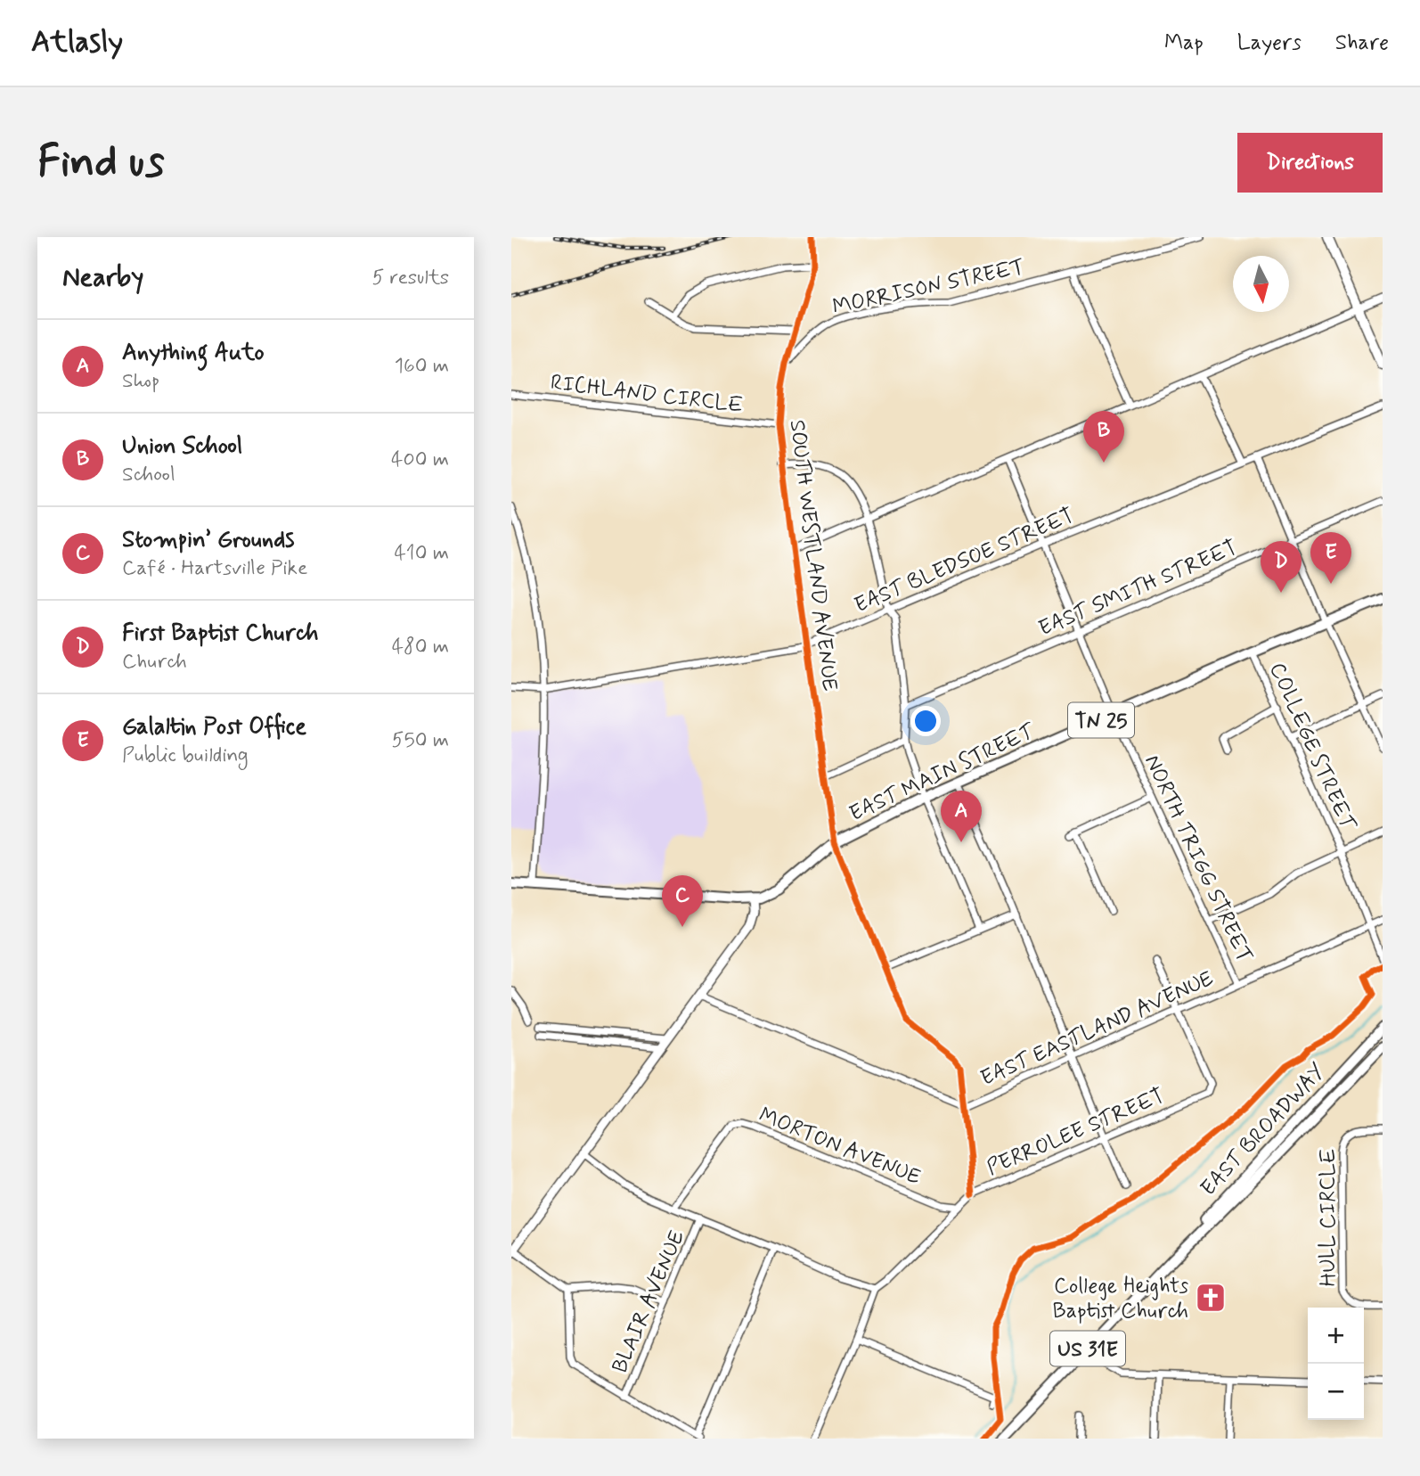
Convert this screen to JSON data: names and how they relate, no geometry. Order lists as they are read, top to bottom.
{
  "streets": {
    "main road": [
      "TN 25",
      "EAST MAIN STREET",
      "EAST BROADWAY",
      "US 31E"
    ],
    "street": [
      "MORRISON STREET",
      "RICHLAND CIRCLE",
      "SOUTH WESTLAND AVENUE",
      "EAST BLEDSOE STREET",
      "EAST SMITH STREET",
      "COLLEGE STREET",
      "NORTH TRIGG STREET",
      "EAST EASTLAND AVENUE",
      "PERROLEE STREET",
      "MORTON AVENUE",
      "HULL CIRCLE",
      "BLAIR AVENUE"
    ]
  },
  "crossings": [
    ["MORRISON STREET", "SOUTH WESTLAND AVENUE"],
    ["RICHLAND CIRCLE", "SOUTH WESTLAND AVENUE"],
    ["SOUTH WESTLAND AVENUE", "EAST BLEDSOE STREET"],
    ["SOUTH WESTLAND AVENUE", "EAST MAIN STREET"],
    ["SOUTH WESTLAND AVENUE", "EAST EASTLAND AVENUE"],
    ["SOUTH WESTLAND AVENUE", "PERROLEE STREET"],
    ["EAST BLEDSOE STREET", "NORTH TRIGG STREET"],
    ["EAST SMITH STREET", "NORTH TRIGG STREET"],
    ["TN 25", "EAST MAIN STREET"],
    ["COLLEGE STREET", "EAST MAIN STREET"],
    ["COLLEGE STREET", "EAST EASTLAND AVENUE"],
    ["EAST MAIN STREET", "NORTH TRIGG STREET"],
    ["NORTH TRIGG STREET", "EAST EASTLAND AVENUE"],
    ["EAST EASTLAND AVENUE", "PERROLEE STREET"],
    ["PERROLEE STREET", "MORTON AVENUE"]
  ],
  "places": {
    "church": ["College Heights Baptist Church"]
  },
  "north": "bottom",
  "page": {
    "header": "Atlasly",
    "nav": ["Map", "Layers", "Share"],
    "buttons": "Directions",
    "title": "Find us",
    "heading": ["Nearby", "5 results"],
    "list": [
      {
        "mark": "A",
        "name": "Anything Auto",
        "note": "Shop",
        "value": "160 m"
      },
      {
        "mark": "B",
        "name": "Union School",
        "note": "School",
        "value": "400 m"
      },
      {
        "mark": "C",
        "name": "Stompin’ Grounds",
        "note": "Café · Hartsville Pike",
        "value": "410 m"
      },
      {
        "mark": "D",
        "name": "First Baptist Church",
        "note": "Church",
        "value": "480 m"
      },
      {
        "mark": "E",
        "name": "Galaltin Post Office",
        "note": "Public building",
        "value": "550 m"
      }
    ],
    "pins": [
      "B",
      "E",
      "D",
      "A",
      "C"
    ],
    "map_buttons": ["+", "−"]
  }
}
